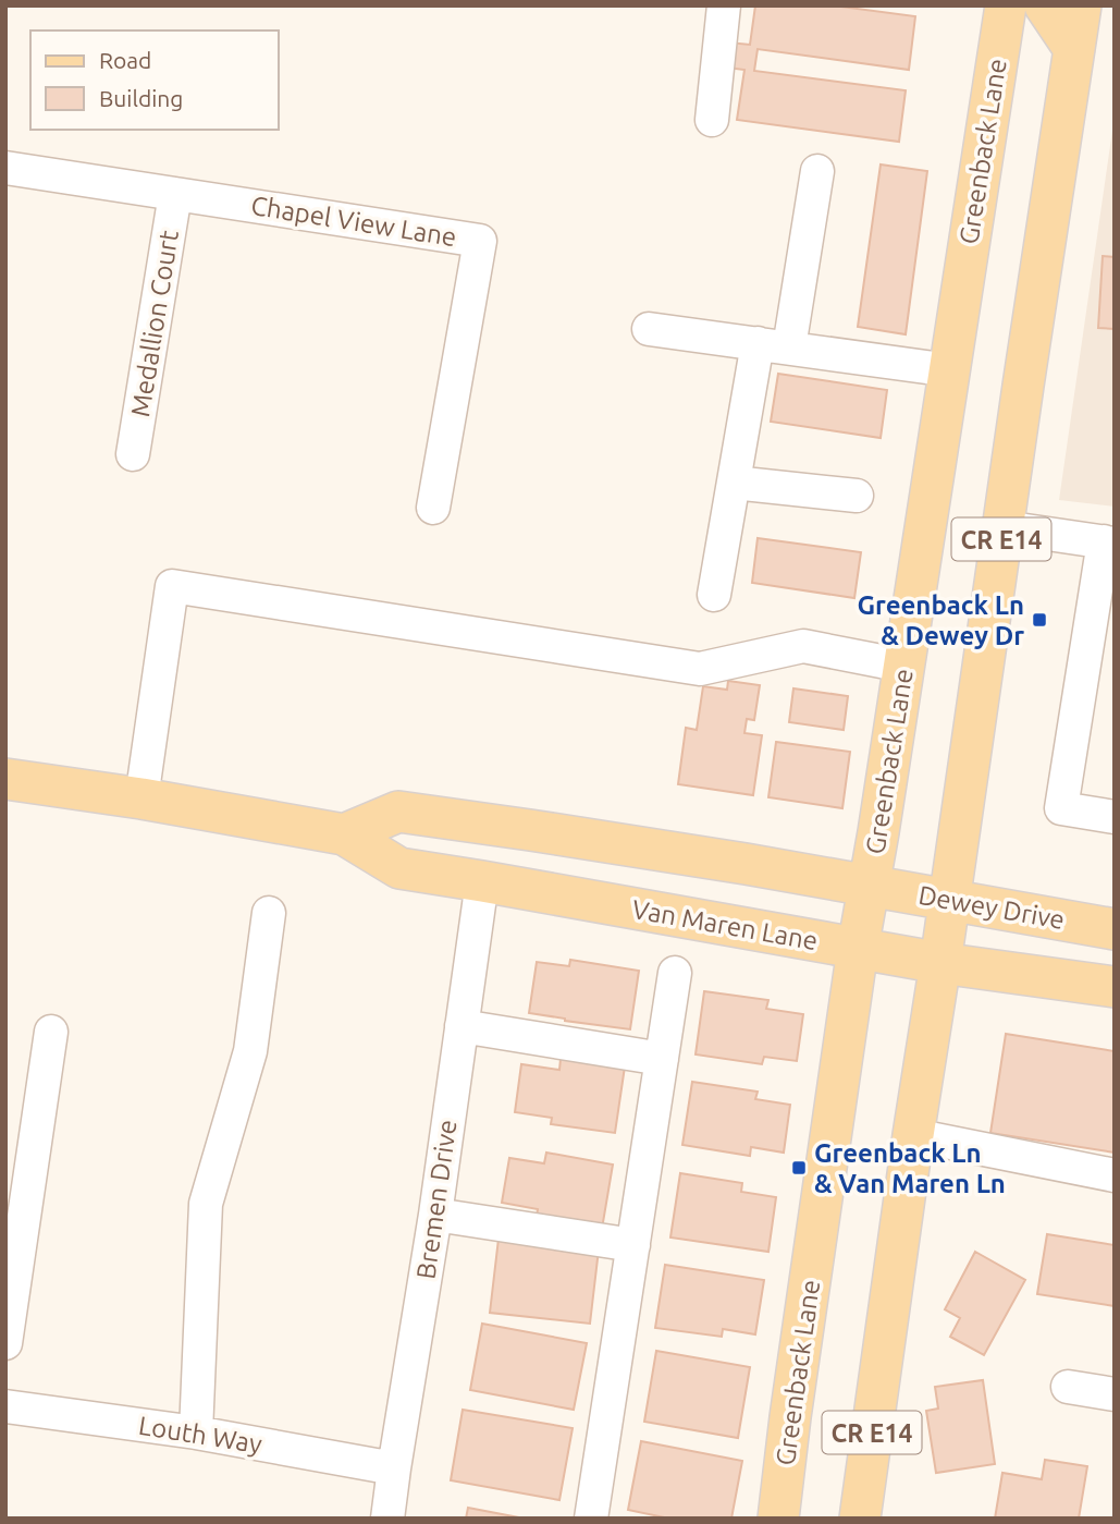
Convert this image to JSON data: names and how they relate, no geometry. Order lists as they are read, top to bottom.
{
  "streets": {
    "main road": [
      "Greenback Lane",
      "CR E14",
      "Dewey Drive",
      "Van Maren Lane"
    ],
    "street": [
      "Chapel View Lane",
      "Medallion Court",
      "Bremen Drive",
      "Louth Way"
    ]
  },
  "crossings": [
    ["Greenback Lane", "Dewey Drive"],
    ["Greenback Lane", "Van Maren Lane"],
    ["Chapel View Lane", "Medallion Court"],
    ["CR E14", "Dewey Drive"],
    ["CR E14", "Van Maren Lane"],
    ["Van Maren Lane", "Bremen Drive"],
    ["Bremen Drive", "Louth Way"]
  ],
  "places": {
    "transit": ["Greenback Ln & Dewey Dr", "Greenback Ln & Van Maren Ln"]
  },
  "legend": ["Road", "Building"]
}
